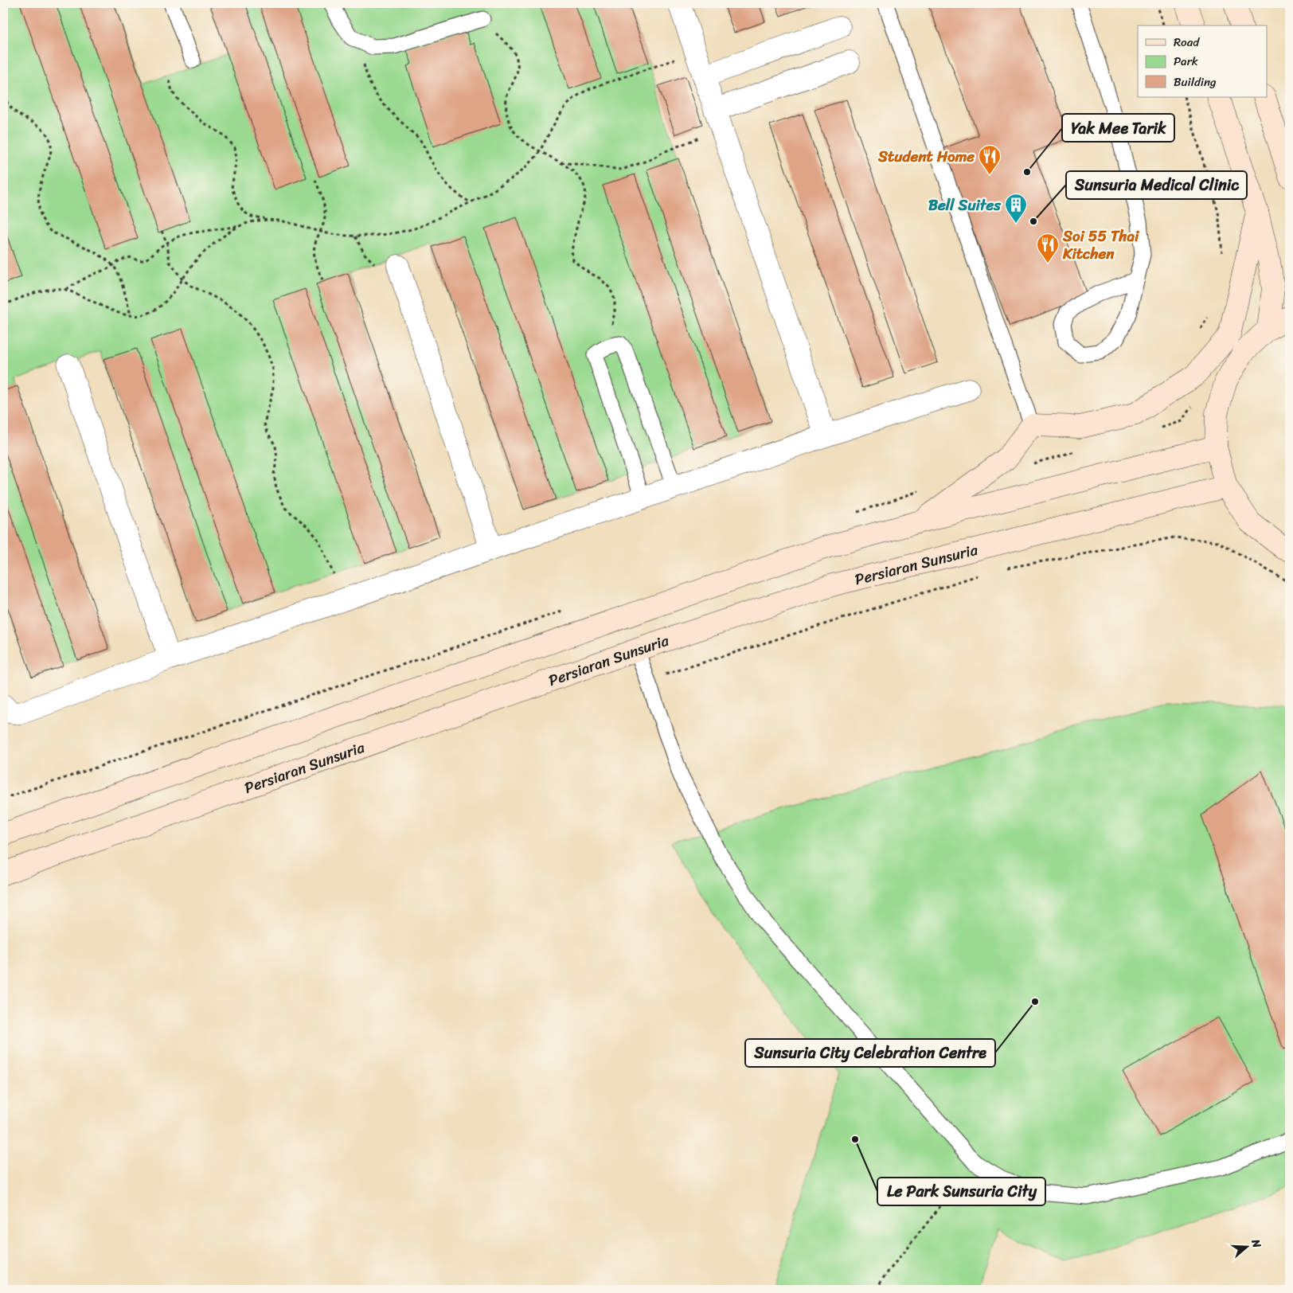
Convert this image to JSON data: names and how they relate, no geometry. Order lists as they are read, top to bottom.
{
  "streets": {
    "street": ["Persiaran Sunsuria"]
  },
  "places": {
    "other": [
      "Yak Mee Tarik",
      "Sunsuria Medical Clinic",
      "Sunsuria City Celebration Centre",
      "Le Park Sunsuria City"
    ],
    "restaurant": ["Student Home", "Soi 55 Thai Kitchen"],
    "building": ["Bell Suites"]
  },
  "legend": ["Road", "Park", "Building"],
  "north": "right"
}
